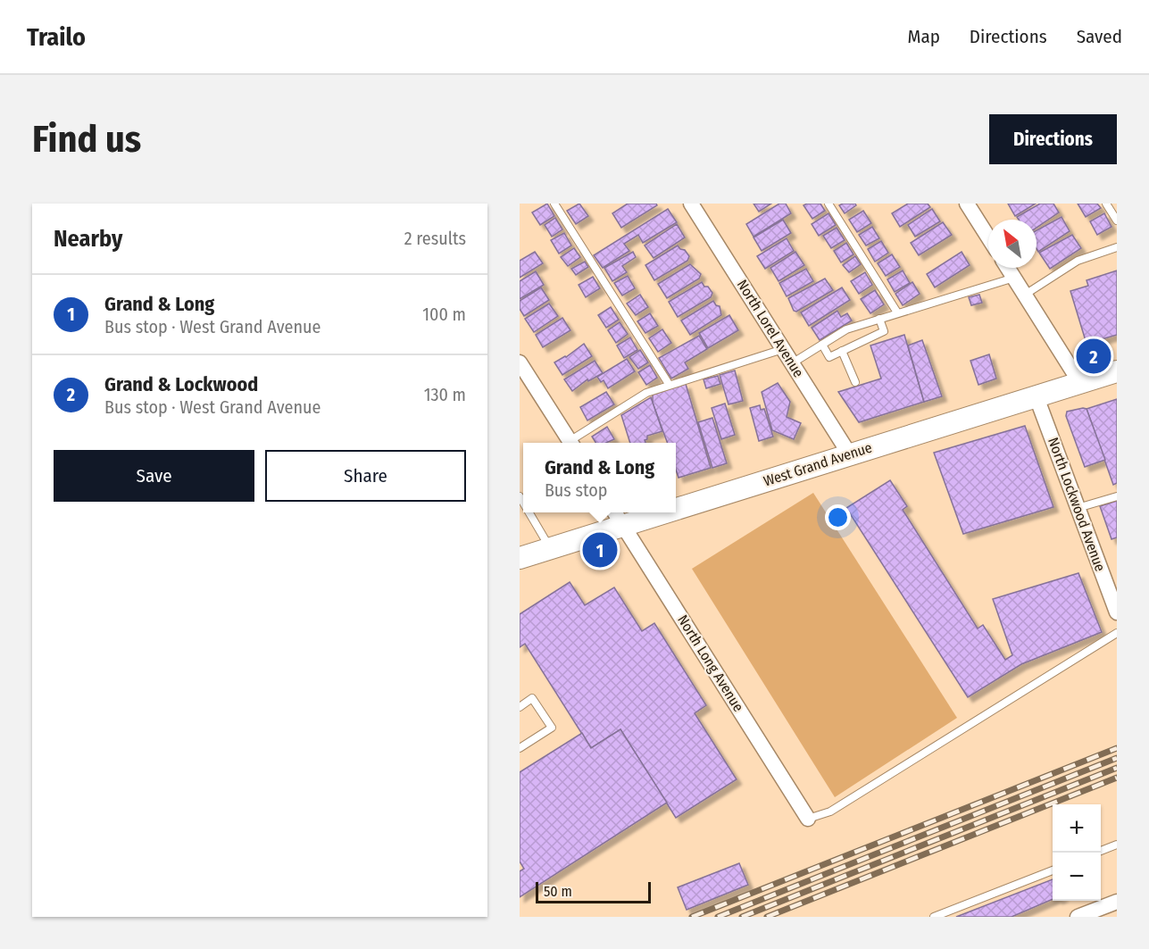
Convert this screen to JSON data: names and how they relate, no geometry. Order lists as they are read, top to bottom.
{
  "streets": {
    "main road": ["West Grand Avenue"],
    "street": ["North Lorel Avenue", "North Lockwood Avenue", "North Long Avenue"]
  },
  "crossings": [
    ["North Lorel Avenue", "West Grand Avenue"],
    ["West Grand Avenue", "North Lockwood Avenue"],
    ["West Grand Avenue", "North Long Avenue"]
  ],
  "scale_bar": "50 m",
  "north": "top left",
  "page": {
    "header": "Trailo",
    "nav": ["Map", "Directions", "Saved"],
    "buttons": [
      "Directions",
      ["Save", "Share"]
    ],
    "title": "Find us",
    "heading": ["Nearby", "2 results"],
    "list": [
      {
        "mark": "1",
        "name": "Grand & Long",
        "note": "Bus stop · West Grand Avenue",
        "value": "100 m"
      },
      {
        "mark": "2",
        "name": "Grand & Lockwood",
        "note": "Bus stop · West Grand Avenue",
        "value": "130 m"
      }
    ],
    "pins": ["2", "1"],
    "popup": ["Grand & Long", "Bus stop"],
    "map_buttons": ["+", "−"],
    "scale": "50 m"
  }
}
